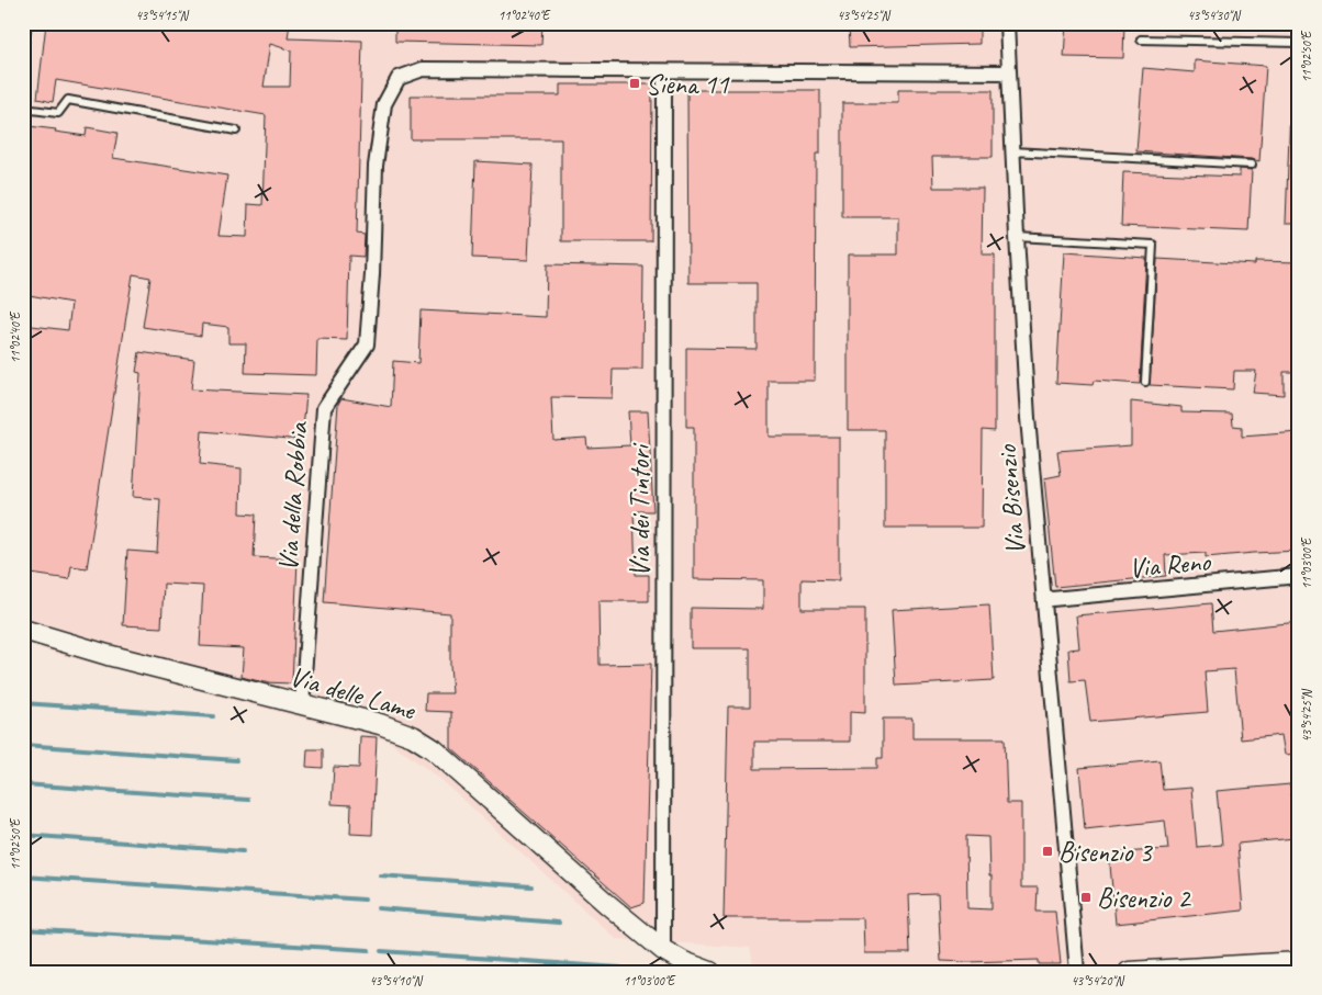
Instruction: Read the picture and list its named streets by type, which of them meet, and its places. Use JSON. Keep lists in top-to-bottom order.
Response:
{
  "streets": {
    "street": [
      "Via della Robbia",
      "Via Bisenzio",
      "Via dei Tintori",
      "Via Reno",
      "Via delle Lame"
    ]
  },
  "crossings": [
    ["Via della Robbia", "Via dei Tintori"],
    ["Via della Robbia", "Via delle Lame"],
    ["Via Bisenzio", "Via Reno"],
    ["Via dei Tintori", "Via delle Lame"]
  ],
  "places": {
    "transit": ["Siena 11", "Bisenzio 3", "Bisenzio 2"]
  },
  "coordinates": [
    "43°54'15\"N",
    "11°02'40\"E",
    "43°54'25\"N",
    "43°54'30\"N",
    "11°02'50\"E",
    "11°03'00\"E",
    "43°54'10\"N",
    "43°54'20\"N"
  ]
}
